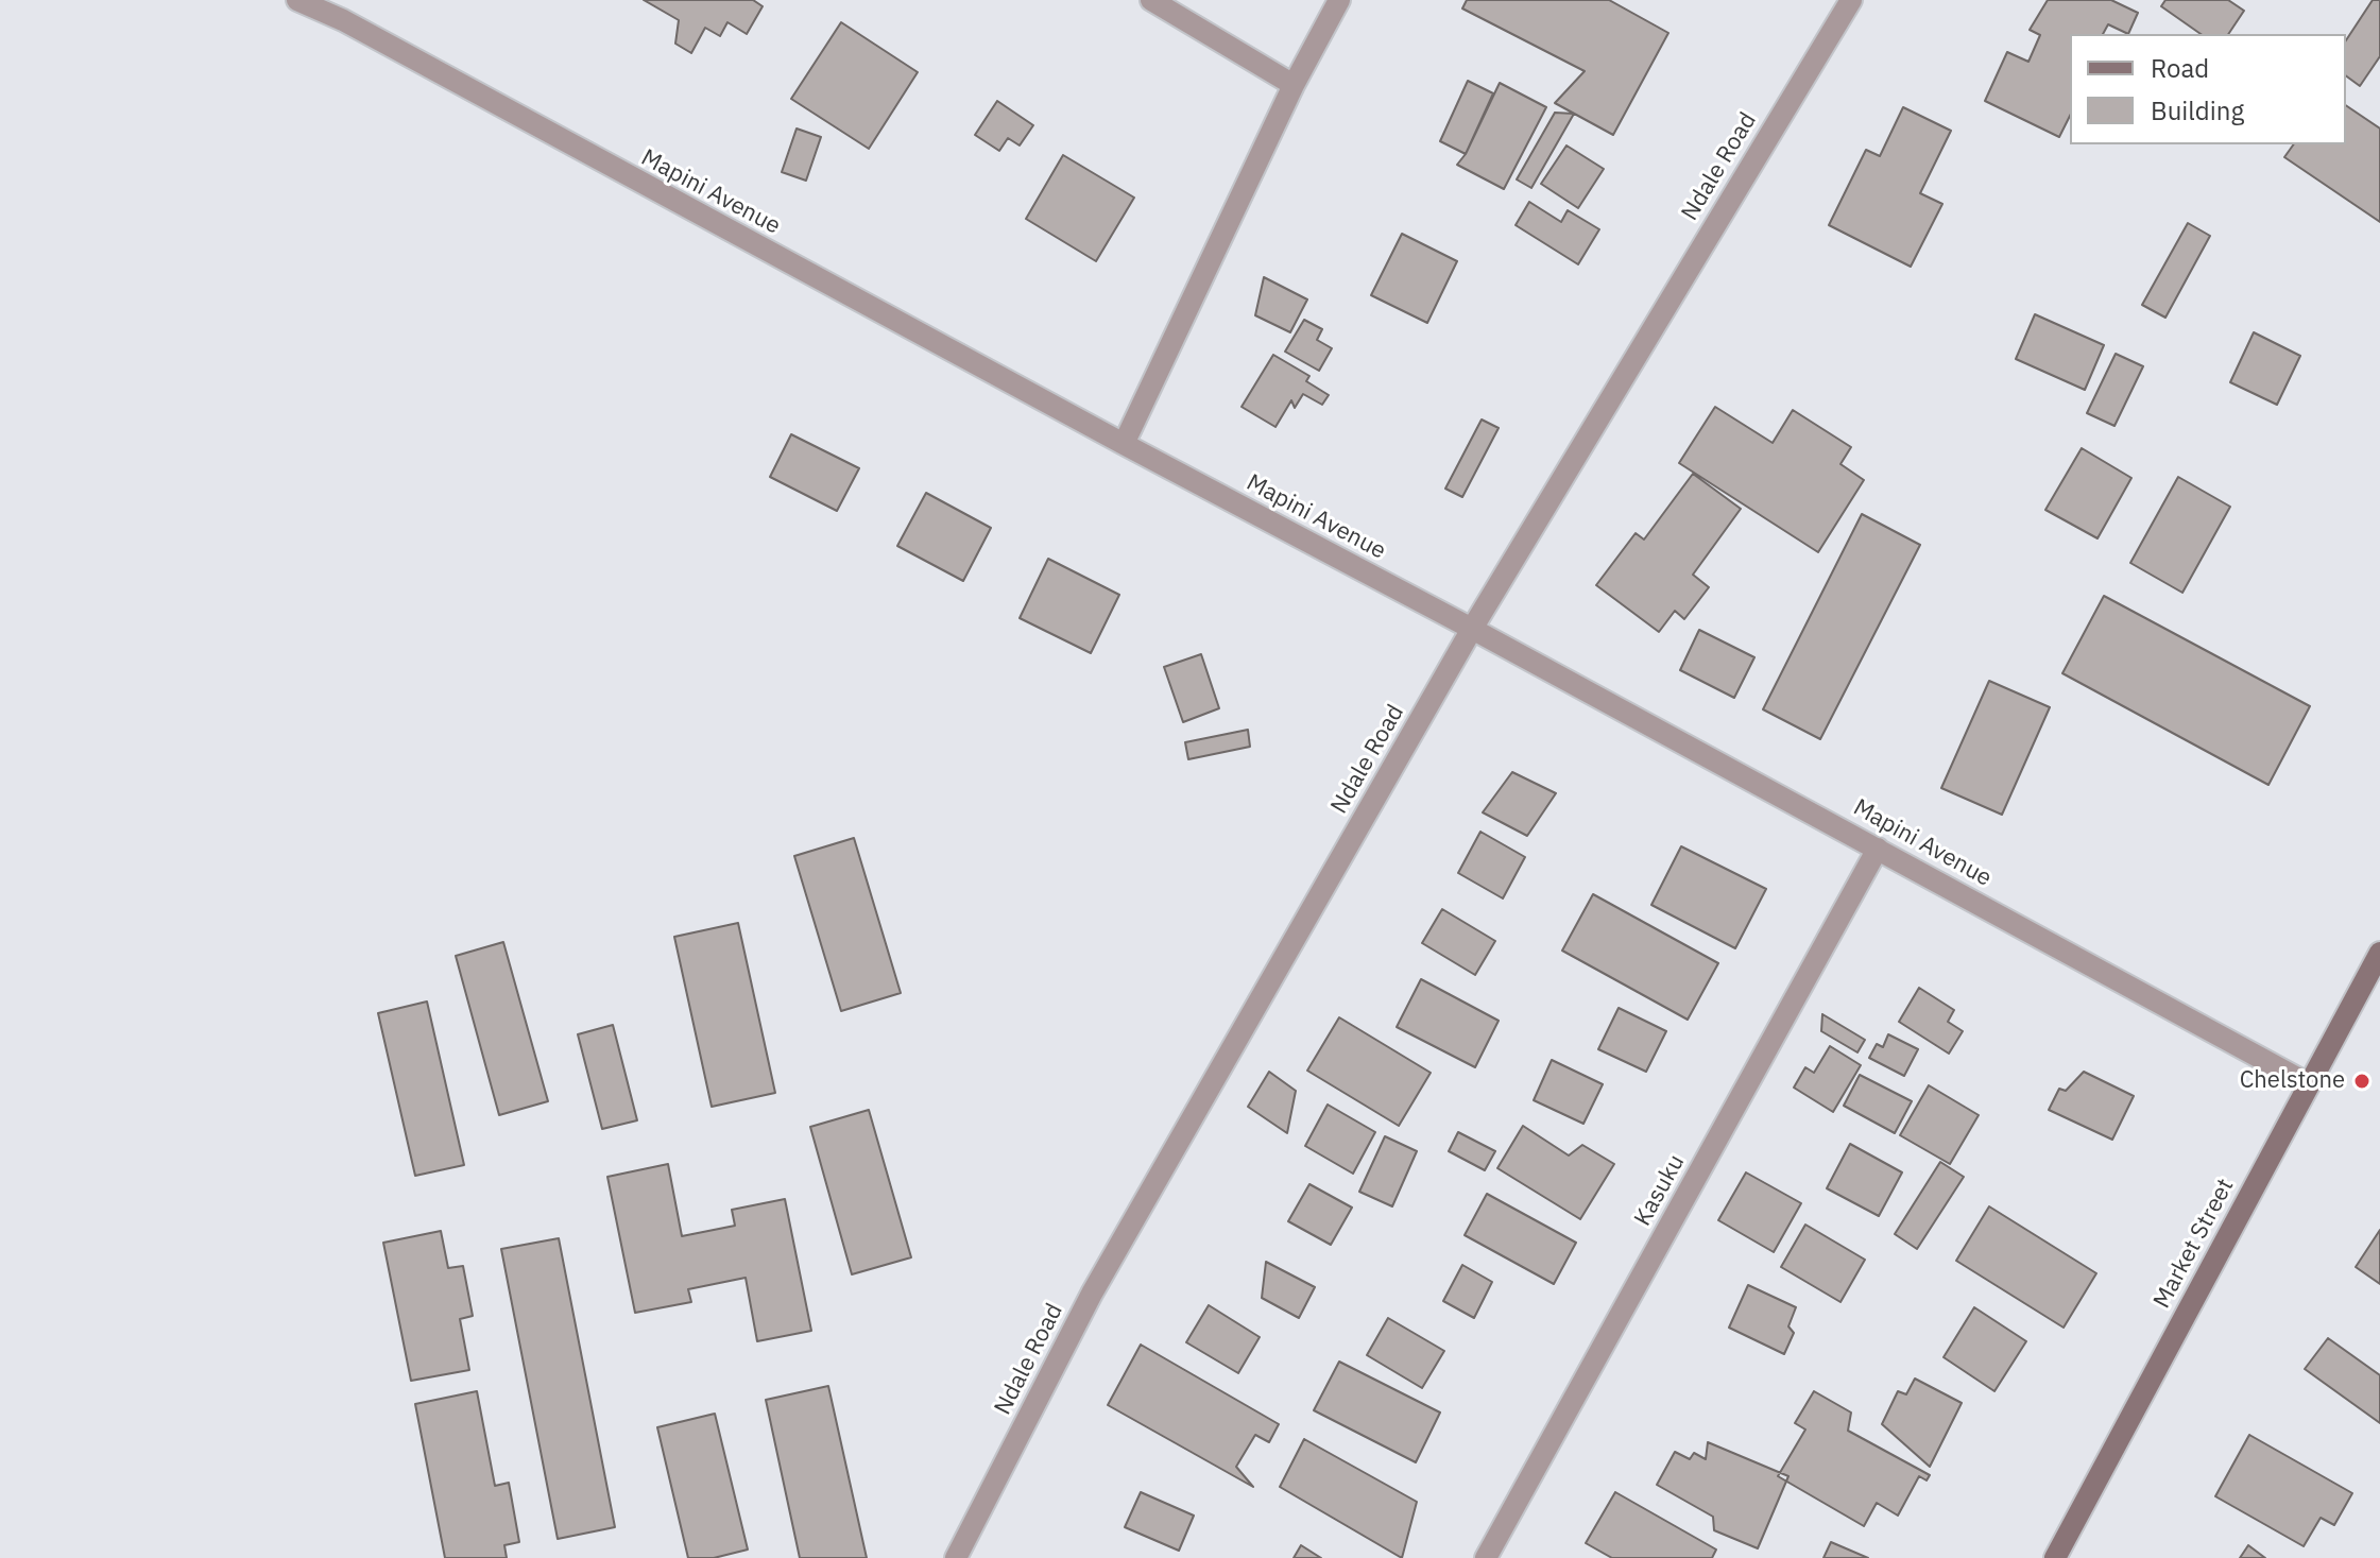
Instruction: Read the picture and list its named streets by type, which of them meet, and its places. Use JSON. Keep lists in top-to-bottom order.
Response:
{
  "streets": {
    "street": [
      "Ndale Road",
      "Mapini Avenue",
      "Kasuku",
      "Market Street"
    ]
  },
  "crossings": [
    ["Ndale Road", "Mapini Avenue"],
    ["Mapini Avenue", "Kasuku"],
    ["Mapini Avenue", "Market Street"]
  ],
  "places": ["Chelstone"],
  "legend": ["Road", "Building"]
}
